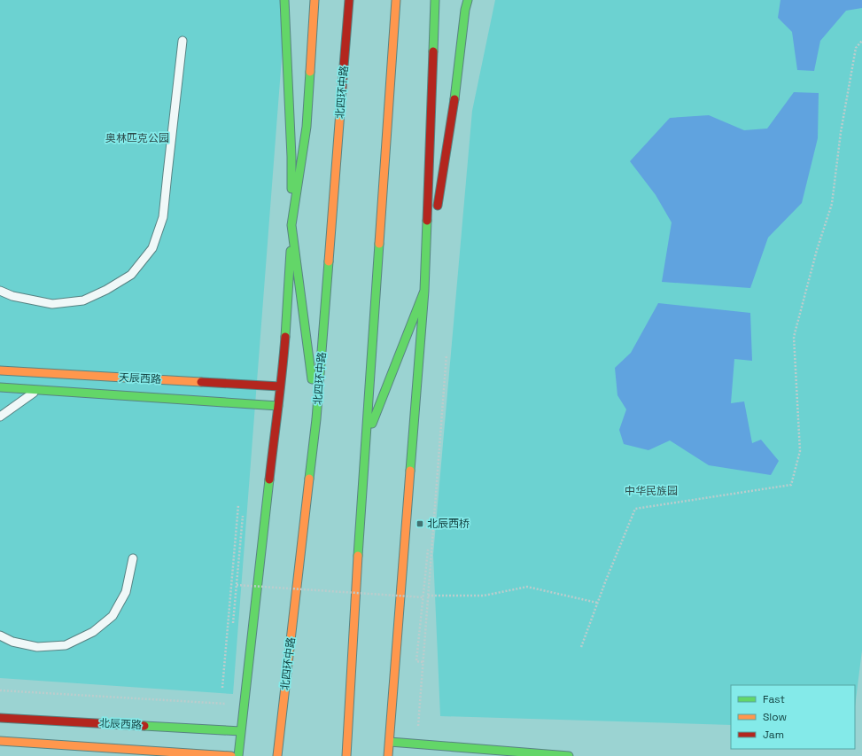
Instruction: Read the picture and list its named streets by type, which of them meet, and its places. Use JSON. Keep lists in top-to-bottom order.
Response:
{
  "streets": {
    "main road": ["北四环中路", "天辰西路", "北辰西路"]
  },
  "parks": ["奥林匹克公园", "中华民族园"],
  "places": {
    "transit": ["北辰西桥"]
  },
  "legend": ["Fast", "Slow", "Jam"]
}
